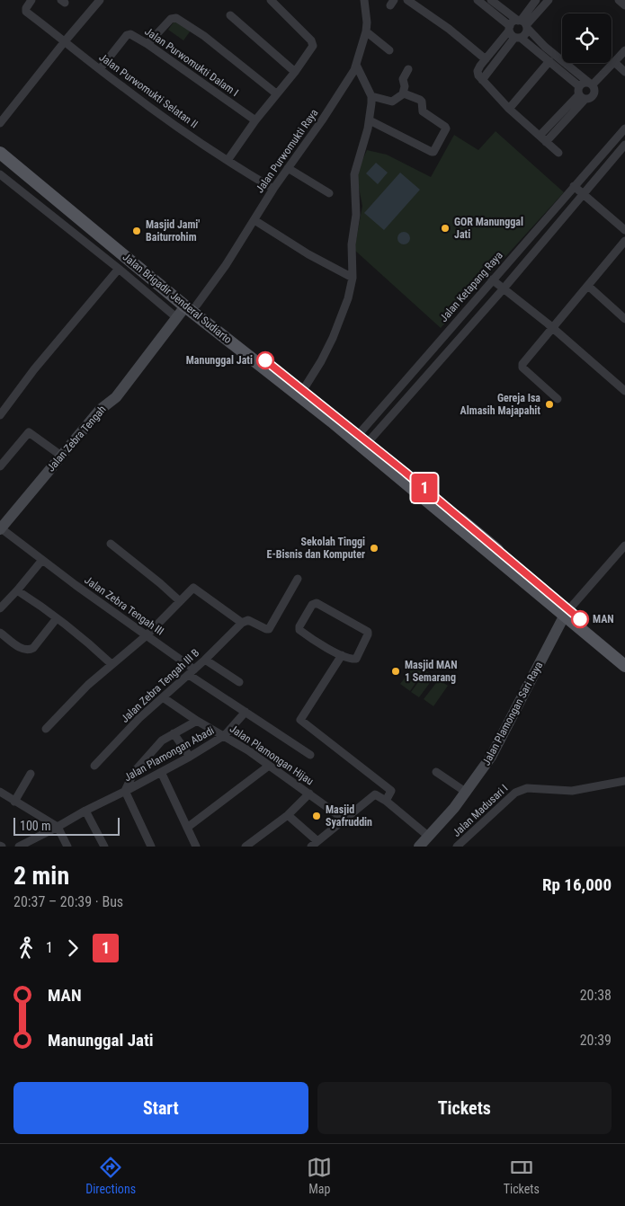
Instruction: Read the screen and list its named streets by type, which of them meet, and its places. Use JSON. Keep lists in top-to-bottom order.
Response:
{
  "streets": {
    "main road": ["Jalan Brigadir Jenderal Sudiarto"],
    "street": [
      "Jalan Purwomukti Dalam I",
      "Jalan Purwomukti Selatan II",
      "Jalan Purwomukti Raya",
      "Jalan Ketapang Raya",
      "Jalan Zebra Tengah",
      "Jalan Zebra Tengah III",
      "Jalan Zebra Tengah III B",
      "Jalan Plamongan Sari Raya",
      "Jalan Plamongan Abadi",
      "Jalan Plamongan Hijau",
      "Jalan Madusari I"
    ]
  },
  "crossings": [
    ["Jalan Purwomukti Dalam I", "Jalan Purwomukti Selatan II"],
    ["Jalan Purwomukti Selatan II", "Jalan Purwomukti Raya"],
    ["Jalan Purwomukti Raya", "Jalan Brigadir Jenderal Sudiarto"],
    ["Jalan Purwomukti Raya", "Jalan Zebra Tengah"],
    ["Jalan Ketapang Raya", "Jalan Brigadir Jenderal Sudiarto"],
    ["Jalan Brigadir Jenderal Sudiarto", "Jalan Zebra Tengah"],
    ["Jalan Brigadir Jenderal Sudiarto", "Jalan Plamongan Sari Raya"],
    ["Jalan Zebra Tengah", "Jalan Zebra Tengah III"],
    ["Jalan Zebra Tengah III", "Jalan Zebra Tengah III B"],
    ["Jalan Zebra Tengah III", "Jalan Plamongan Hijau"],
    ["Jalan Zebra Tengah III B", "Jalan Plamongan Hijau"],
    ["Jalan Plamongan Abadi", "Jalan Plamongan Hijau"]
  ],
  "places": [
    "GOR Manunggal Jati",
    "Masjid Jami' Baiturrohim",
    "Manunggal Jati",
    "Gereja Isa Almasih Majapahit",
    "Sekolah Tinggi E-Bisnis dan Komputer",
    "MAN",
    "Masjid MAN 1 Semarang",
    "Masjid Syafruddin"
  ],
  "lines": ["bus line 1"],
  "scale_bar": "100 m",
  "page": {
    "on_map": "1",
    "scale": "100 m",
    "heading": ["2 min", "20:37 – 20:39 · Bus", "Rp 16,000"],
    "legs": ["1", "1"],
    "list": [
      {
        "name": "MAN",
        "value": "20:38"
      },
      {
        "name": "Manunggal Jati",
        "value": "20:39"
      }
    ],
    "buttons": ["Start", "Tickets"],
    "tabs": ["Directions", "Map", "Tickets"]
  }
}
